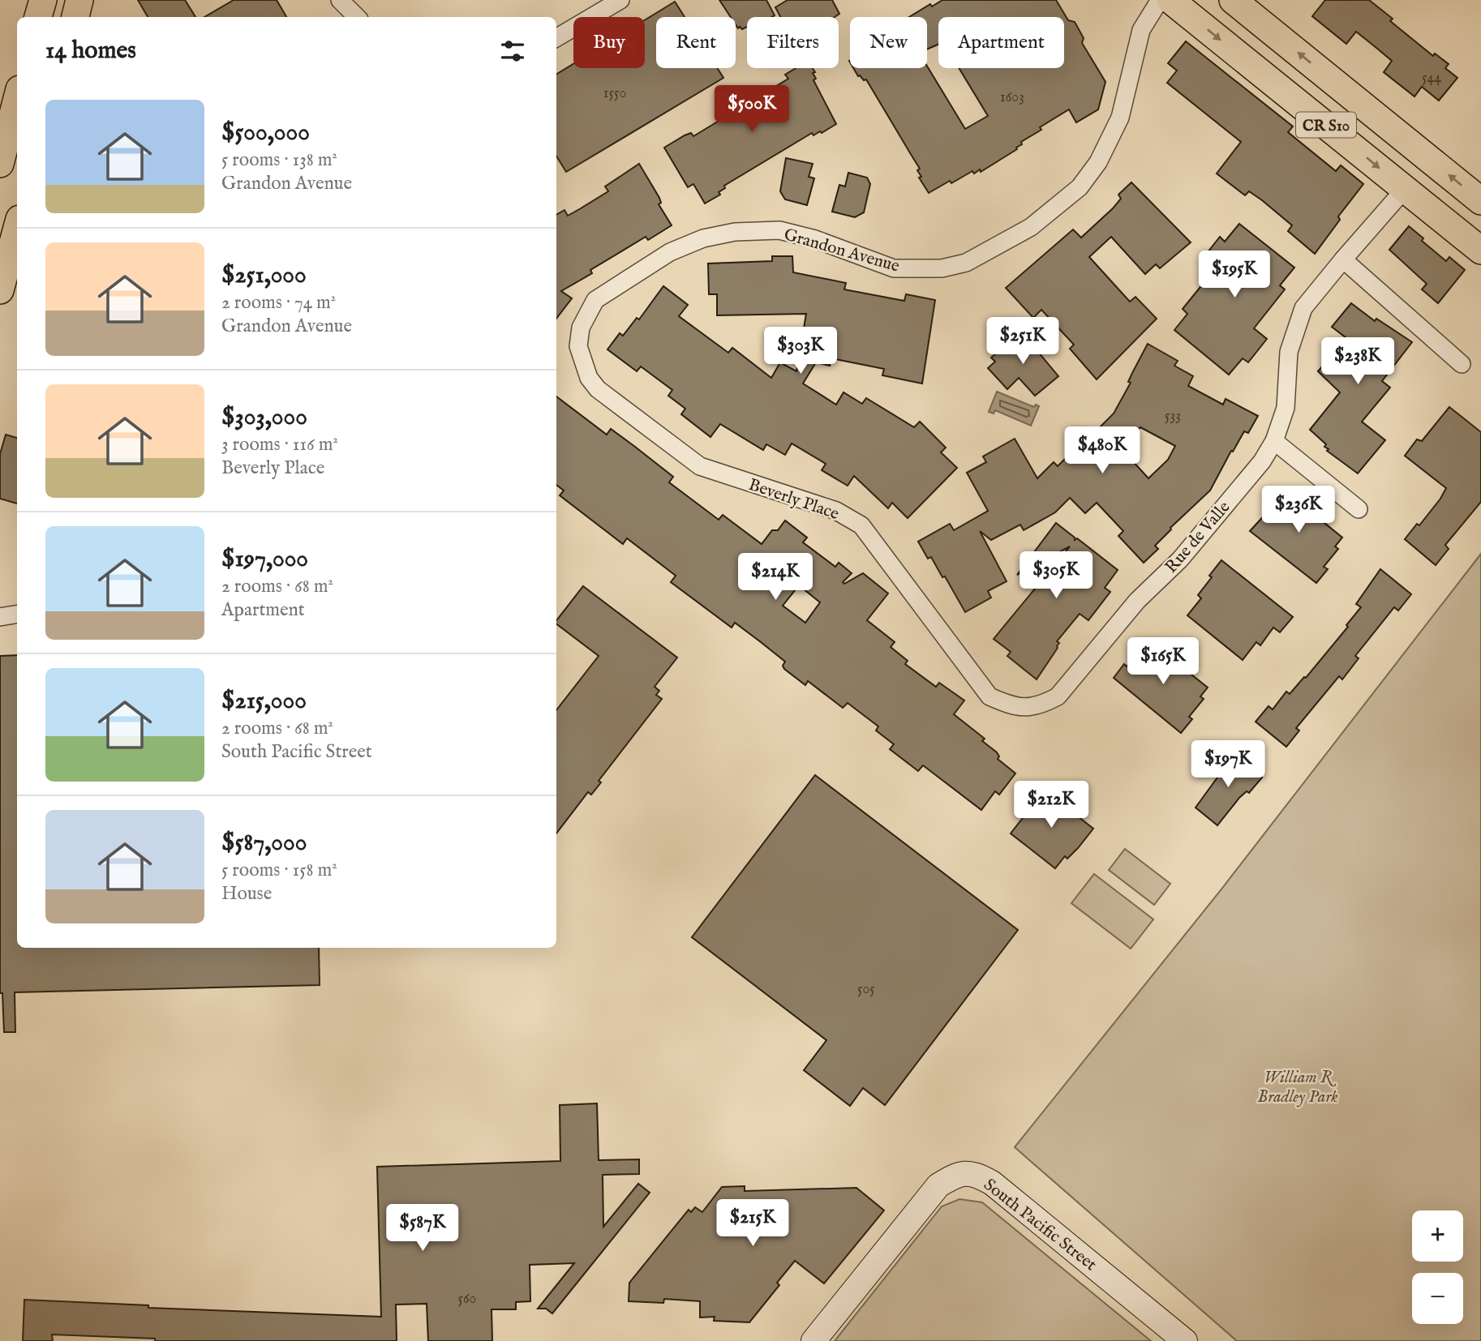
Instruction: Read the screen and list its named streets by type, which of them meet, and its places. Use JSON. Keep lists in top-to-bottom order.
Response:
{
  "streets": {
    "main road": ["CR S10"],
    "street": [
      "Grandon Avenue",
      "Beverly Place",
      "Rue de Valle",
      "South Pacific Street"
    ]
  },
  "crossings": [
    ["CR S10", "Rue de Valle"],
    ["Grandon Avenue", "Beverly Place"],
    ["Beverly Place", "Rue de Valle"]
  ],
  "parks": ["William R Bradley Park"],
  "house_numbers": [
    "544",
    "1550",
    "1603",
    "533",
    "505",
    "560"
  ],
  "page": {
    "chip": [
      "Buy",
      "Rent",
      "Filters",
      "New",
      "Apartment"
    ],
    "heading": "14 homes",
    "price": [
      "$500K",
      "$195K",
      "$251K",
      "$303K",
      "$238K",
      "$480K",
      "$236K",
      "$305K",
      "$214K",
      "$165K",
      "$197K",
      "$212K",
      "$215K",
      "$587K"
    ],
    "list": [
      {
        "name": "$500,000",
        "note": "5 rooms · 138 m² · Grandon Avenue"
      },
      {
        "name": "$251,000",
        "note": "2 rooms · 74 m² · Grandon Avenue"
      },
      {
        "name": "$303,000",
        "note": "3 rooms · 116 m² · Beverly Place"
      },
      {
        "name": "$197,000",
        "note": "2 rooms · 68 m² · Apartment"
      },
      {
        "name": "$215,000",
        "note": "2 rooms · 68 m² · South Pacific Street"
      },
      {
        "name": "$587,000",
        "note": "5 rooms · 158 m² · House"
      }
    ],
    "map_buttons": ["+", "−"]
  }
}
